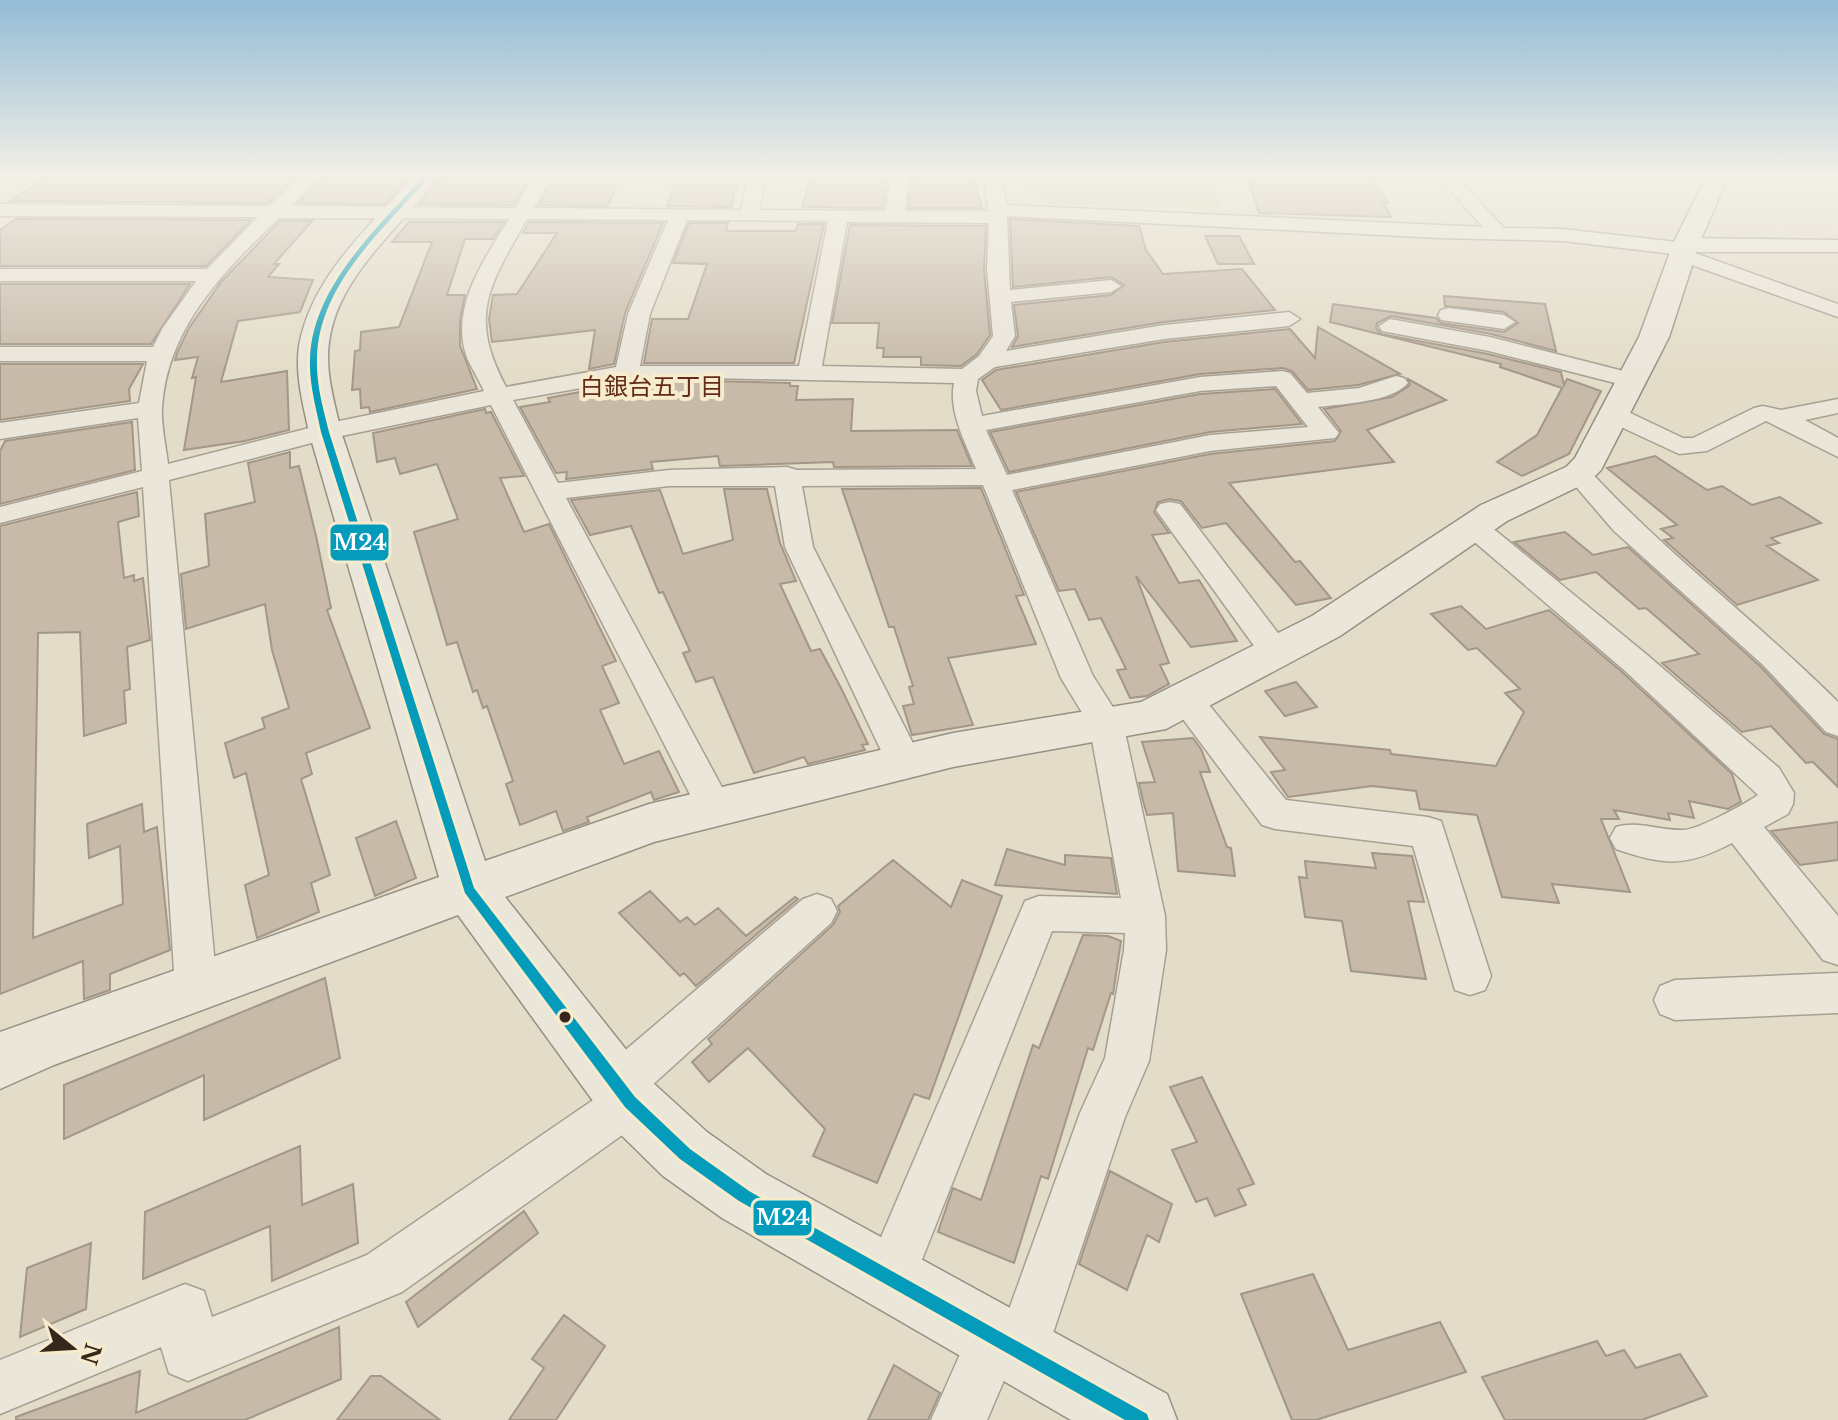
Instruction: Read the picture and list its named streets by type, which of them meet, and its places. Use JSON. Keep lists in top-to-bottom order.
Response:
{
  "districts": ["白銀台五丁目"],
  "lines": ["transit line M24"],
  "north": "right"
}
